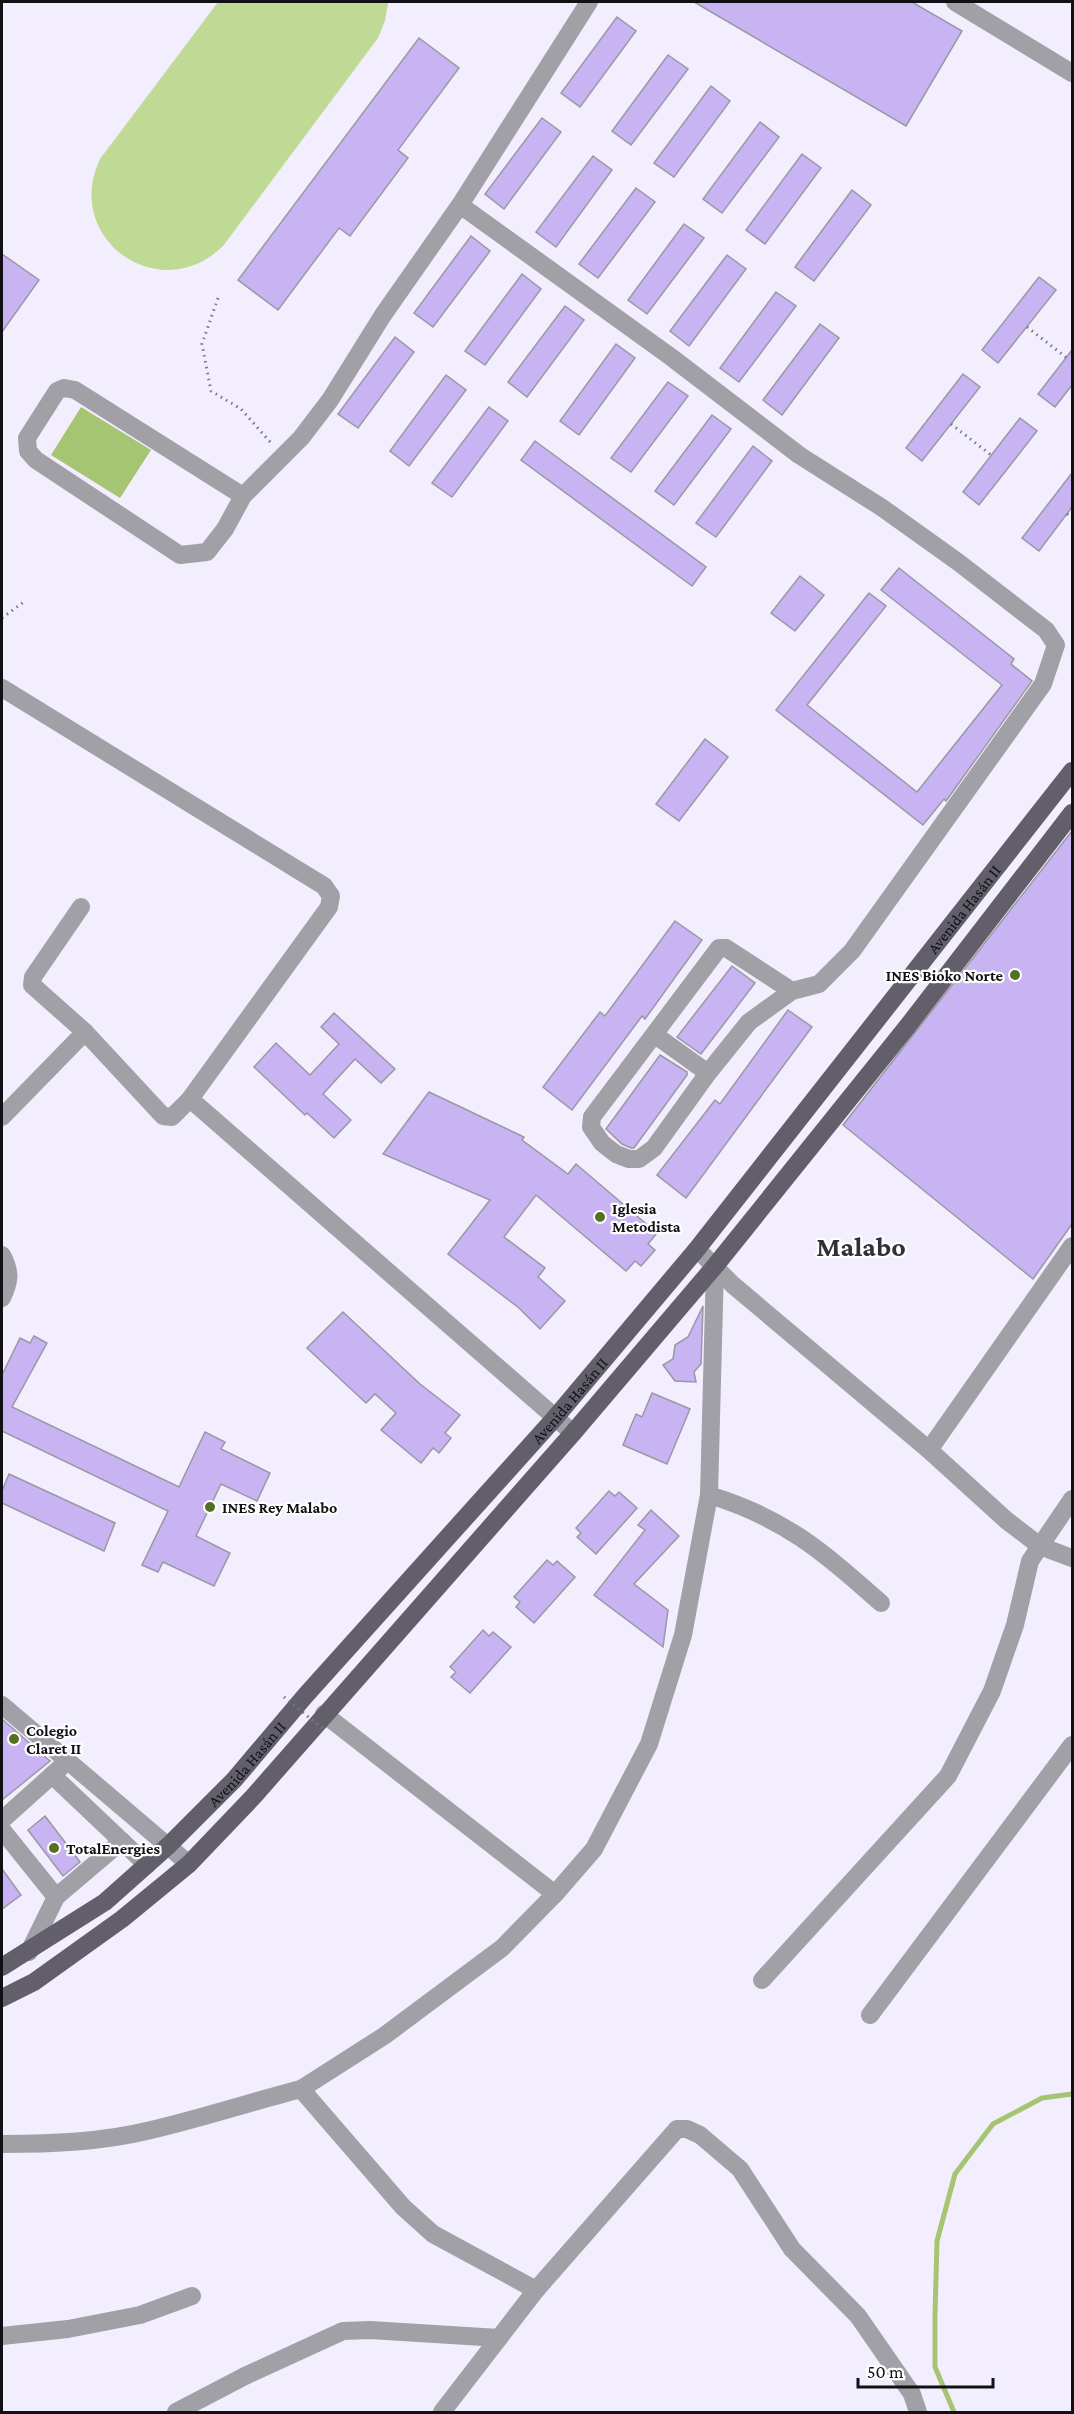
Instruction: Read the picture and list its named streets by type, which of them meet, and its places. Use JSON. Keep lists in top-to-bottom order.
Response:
{
  "streets": {
    "main road": ["Avenida Hasán II"]
  },
  "districts": ["Malabo"],
  "places": [
    "INES Bioko Norte",
    "Iglesia Metodista",
    "INES Rey Malabo",
    "Colegio Claret II",
    "TotalEnergies"
  ],
  "scale_bar": "50 m"
}
